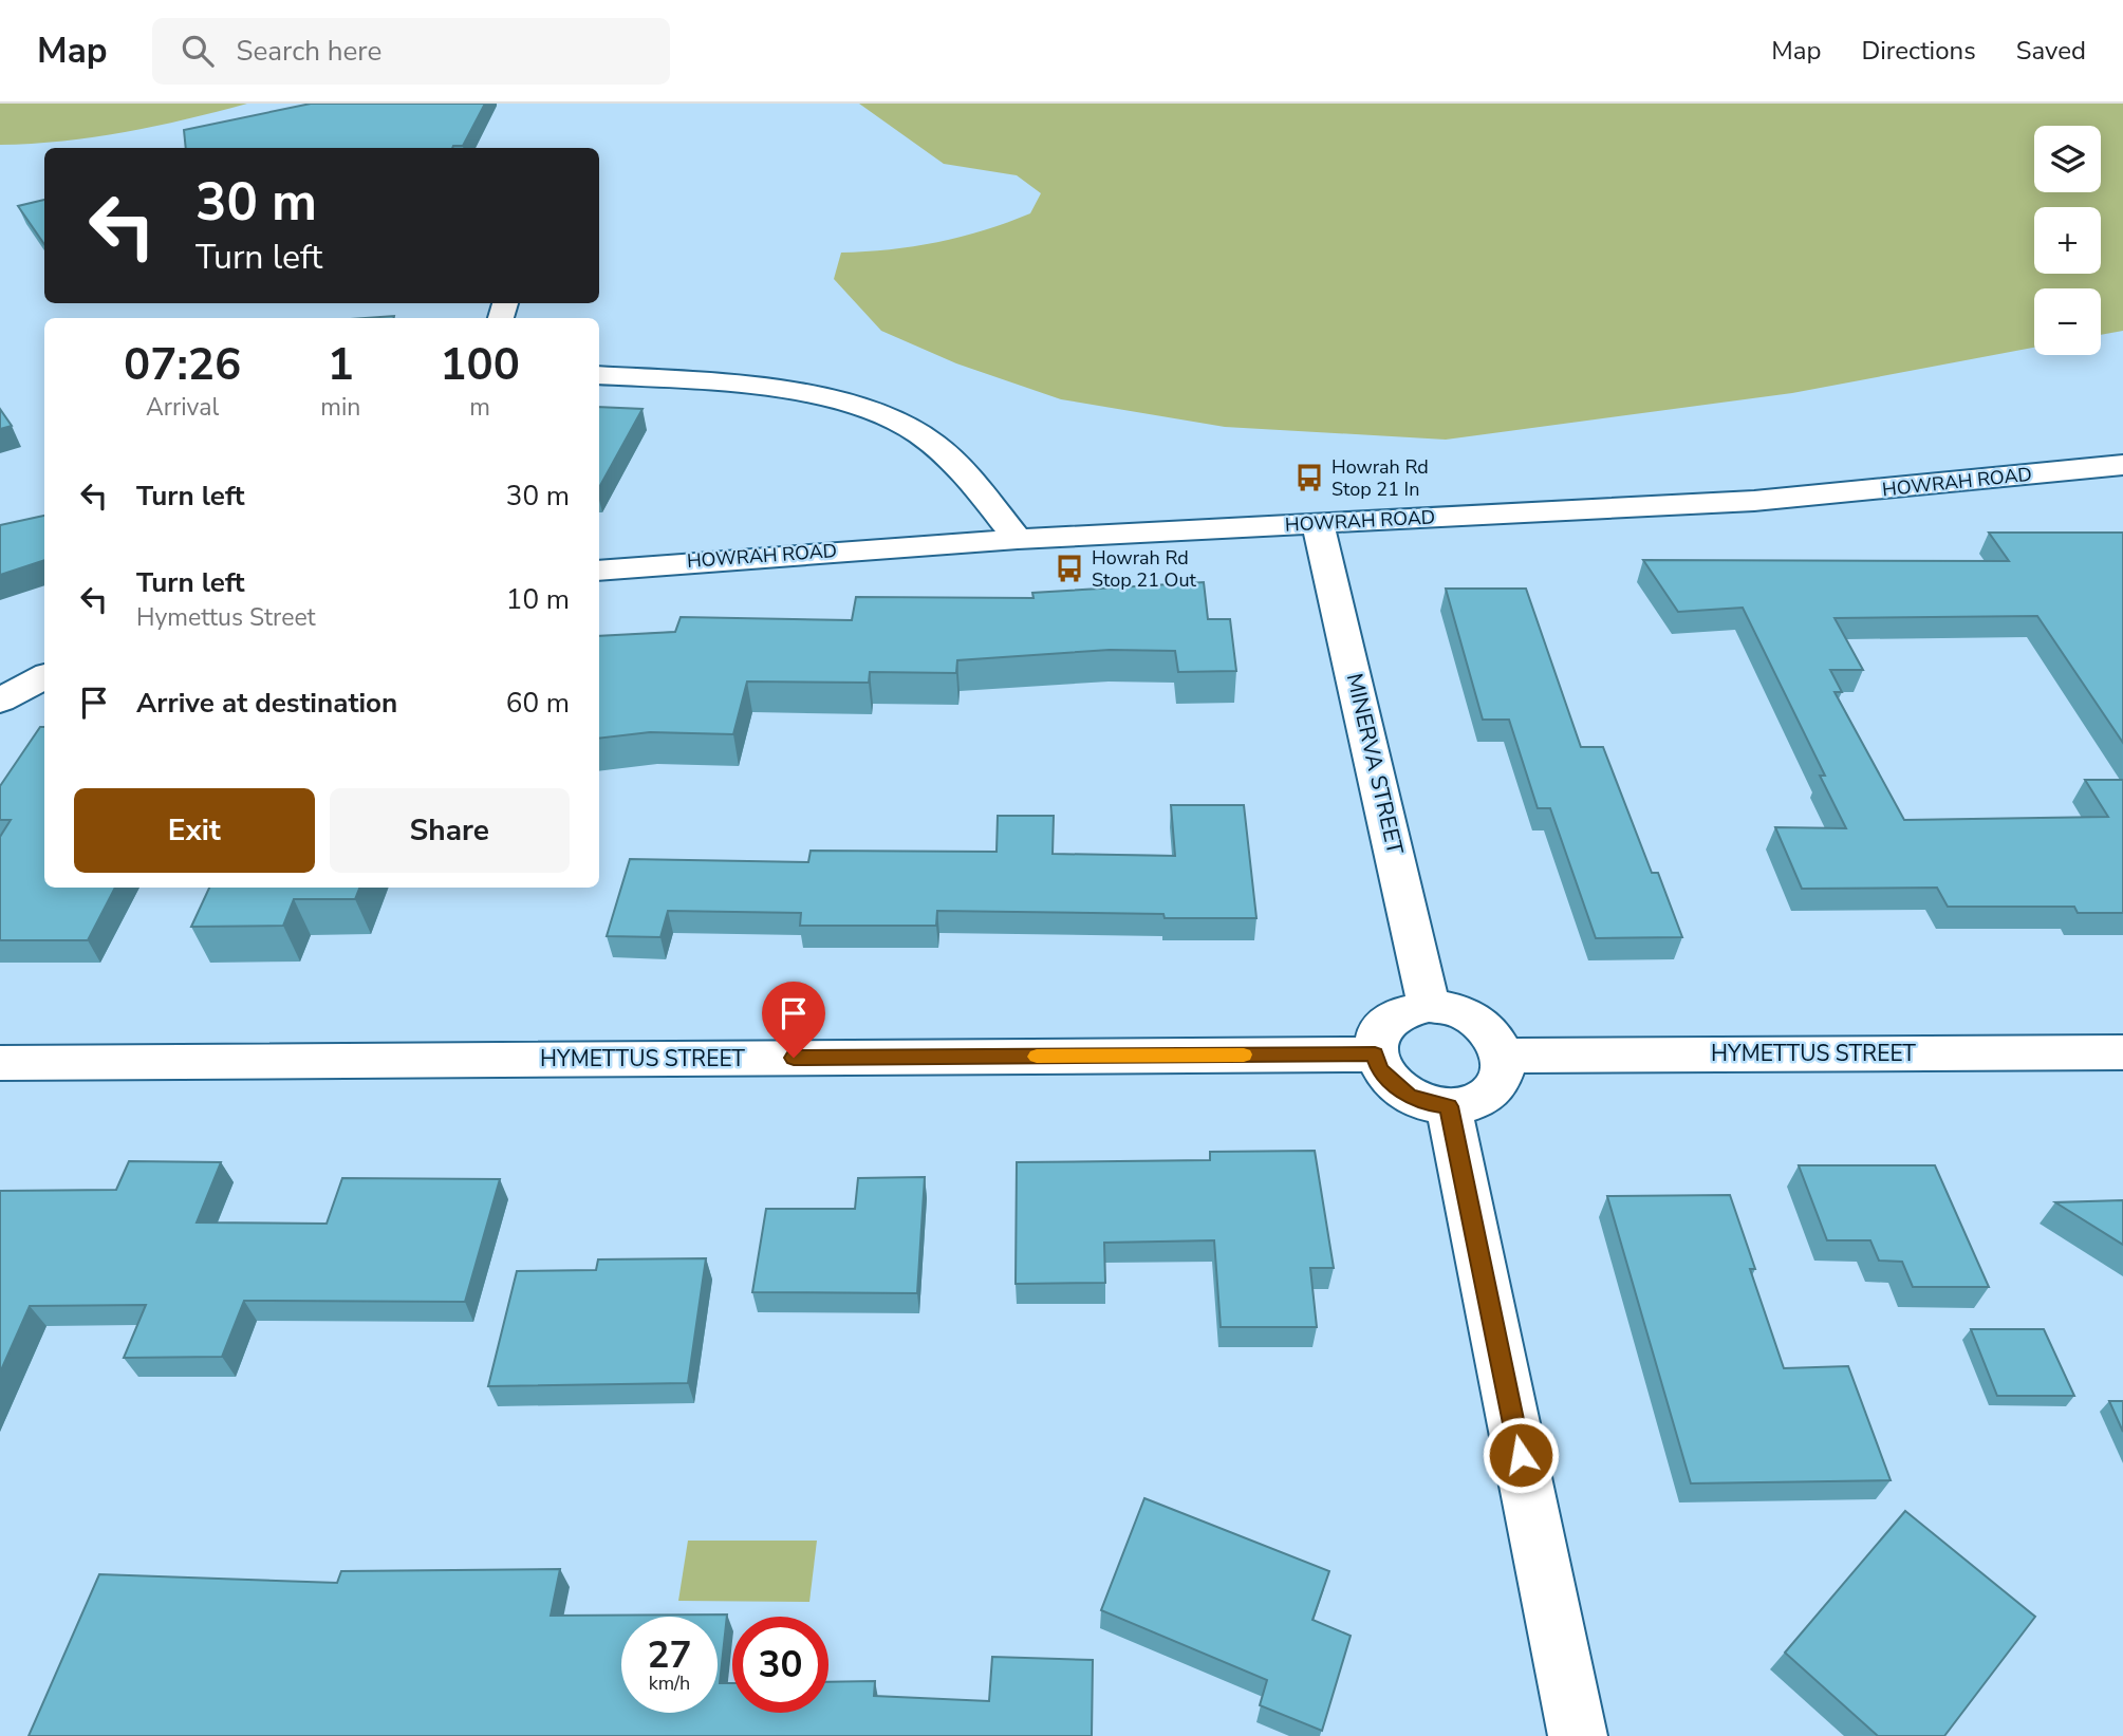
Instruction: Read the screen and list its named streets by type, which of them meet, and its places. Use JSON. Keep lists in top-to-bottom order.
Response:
{
  "streets": {
    "street": ["HOWRAH ROAD", "MINERVA STREET", "HYMETTUS STREET"]
  },
  "crossings": [
    ["HOWRAH ROAD", "MINERVA STREET"],
    ["MINERVA STREET", "HYMETTUS STREET"]
  ],
  "places": {
    "bus stop": ["Howrah Rd Stop 21 In", "Howrah Rd Stop 21 Out"]
  },
  "page": {
    "header": "Map",
    "search": "Search here",
    "nav": ["Map", "Directions", "Saved"],
    "map_buttons": ["+", "−"],
    "turn": ["30 m", "Turn left"],
    "eta": [
      "07:26",
      "Arrival",
      "1",
      "min",
      "100",
      "m"
    ],
    "list": [
      {
        "name": "Turn left",
        "value": "30 m"
      },
      {
        "name": "Turn left",
        "note": "Hymettus Street",
        "value": "10 m"
      },
      {
        "name": "Arrive at destination",
        "value": "60 m"
      }
    ],
    "buttons": ["Exit", "Share"],
    "speed": "27 km/h",
    "limit": "30"
  }
}
